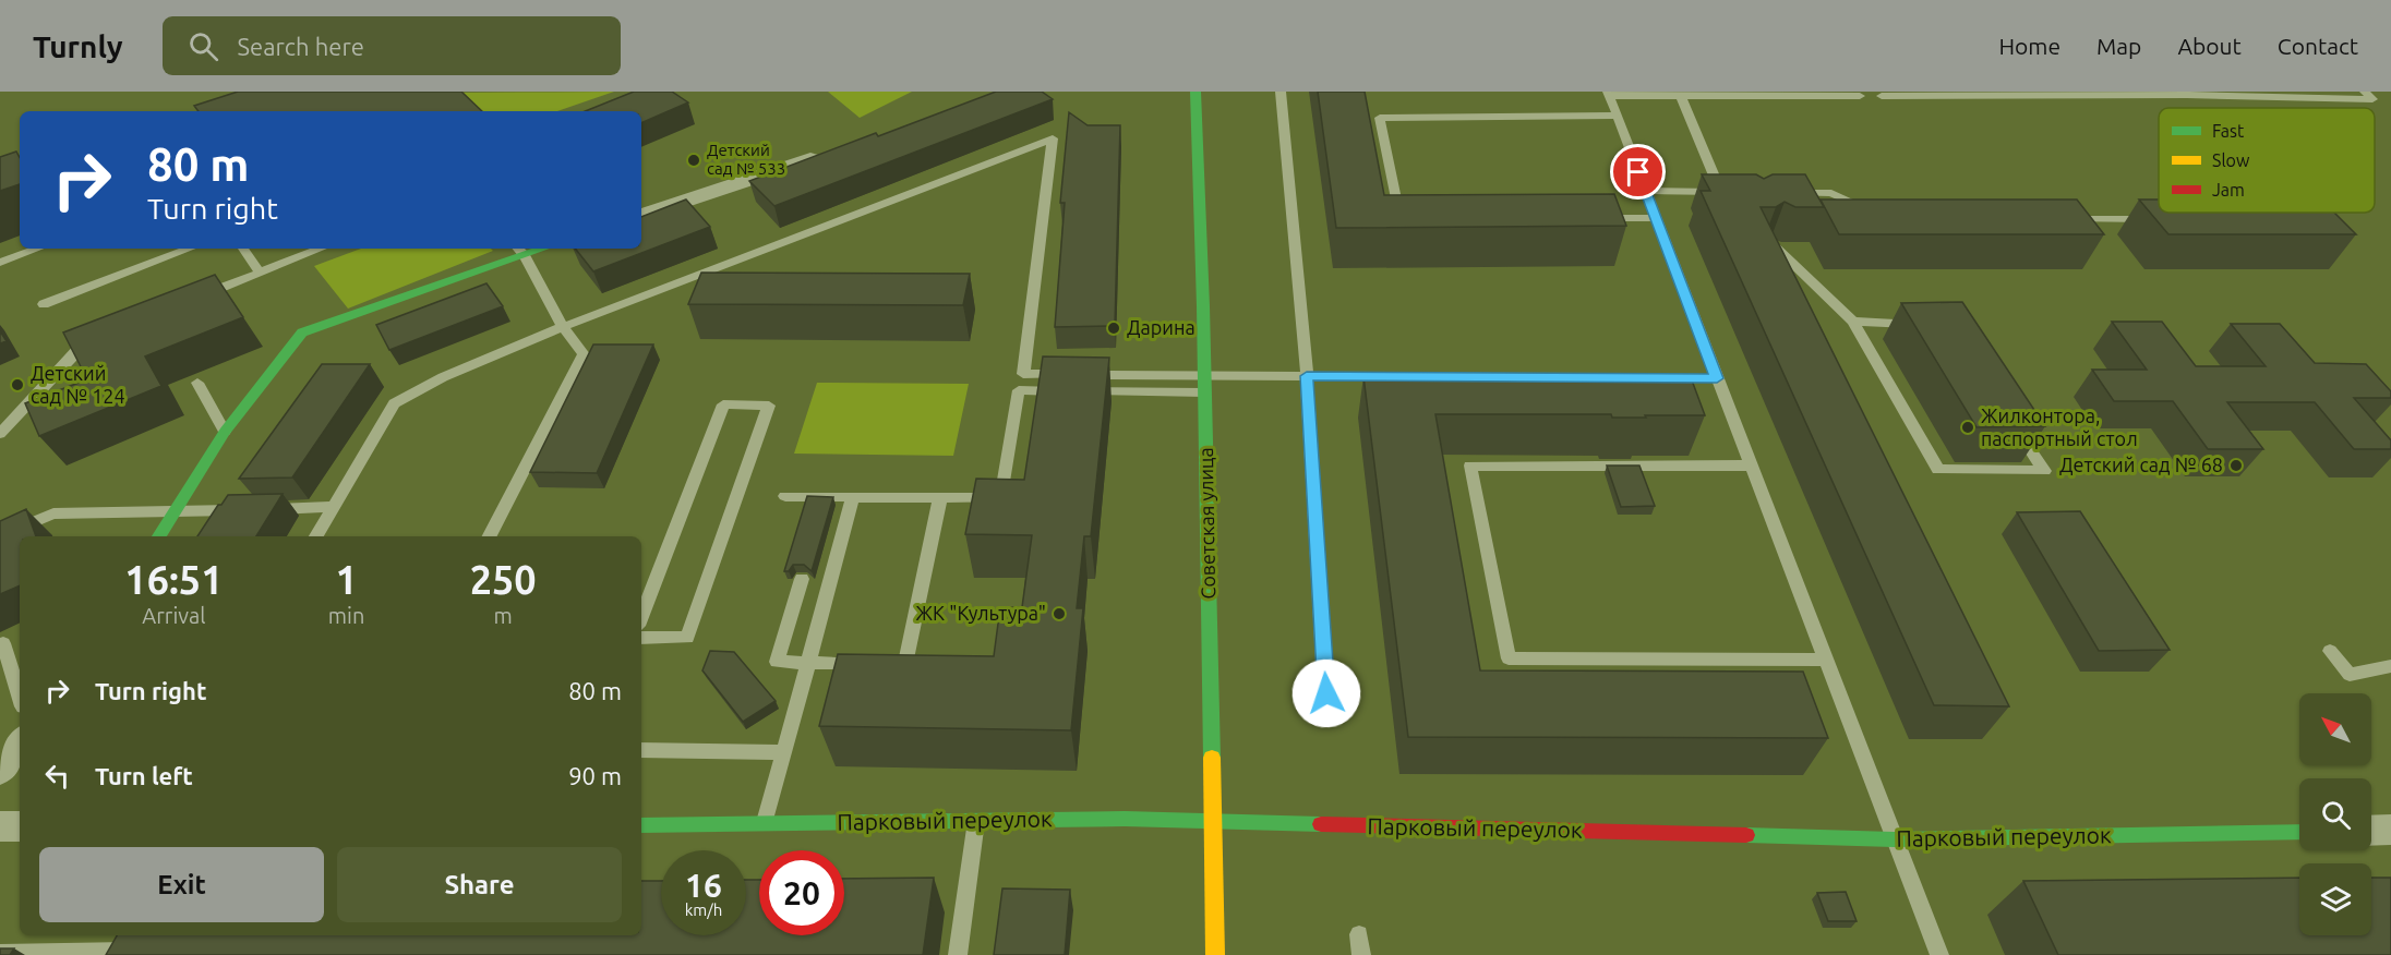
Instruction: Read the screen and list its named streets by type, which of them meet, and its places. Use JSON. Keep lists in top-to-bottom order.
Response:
{
  "streets": {
    "street": ["Советская улица", "Парковый переулок"]
  },
  "crossings": [
    ["Советская улица", "Парковый переулок"]
  ],
  "places": [
    "Детский сад № 533",
    "Дарина",
    "Детский сад № 124",
    "Жилконтора, паспортный стол",
    "Детский сад № 68",
    "ЖК \"Культура\""
  ],
  "legend": ["Fast", "Slow", "Jam"],
  "north": "top left",
  "page": {
    "header": "Turnly",
    "search": "Search here",
    "nav": [
      "Home",
      "Map",
      "About",
      "Contact"
    ],
    "turn": ["80 m", "Turn right"],
    "eta": [
      "16:51",
      "Arrival",
      "1",
      "min",
      "250",
      "m"
    ],
    "list": [
      {
        "name": "Turn right",
        "value": "80 m"
      },
      {
        "name": "Turn left",
        "value": "90 m"
      }
    ],
    "buttons": ["Exit", "Share"],
    "speed": "16 km/h",
    "limit": "20"
  }
}
